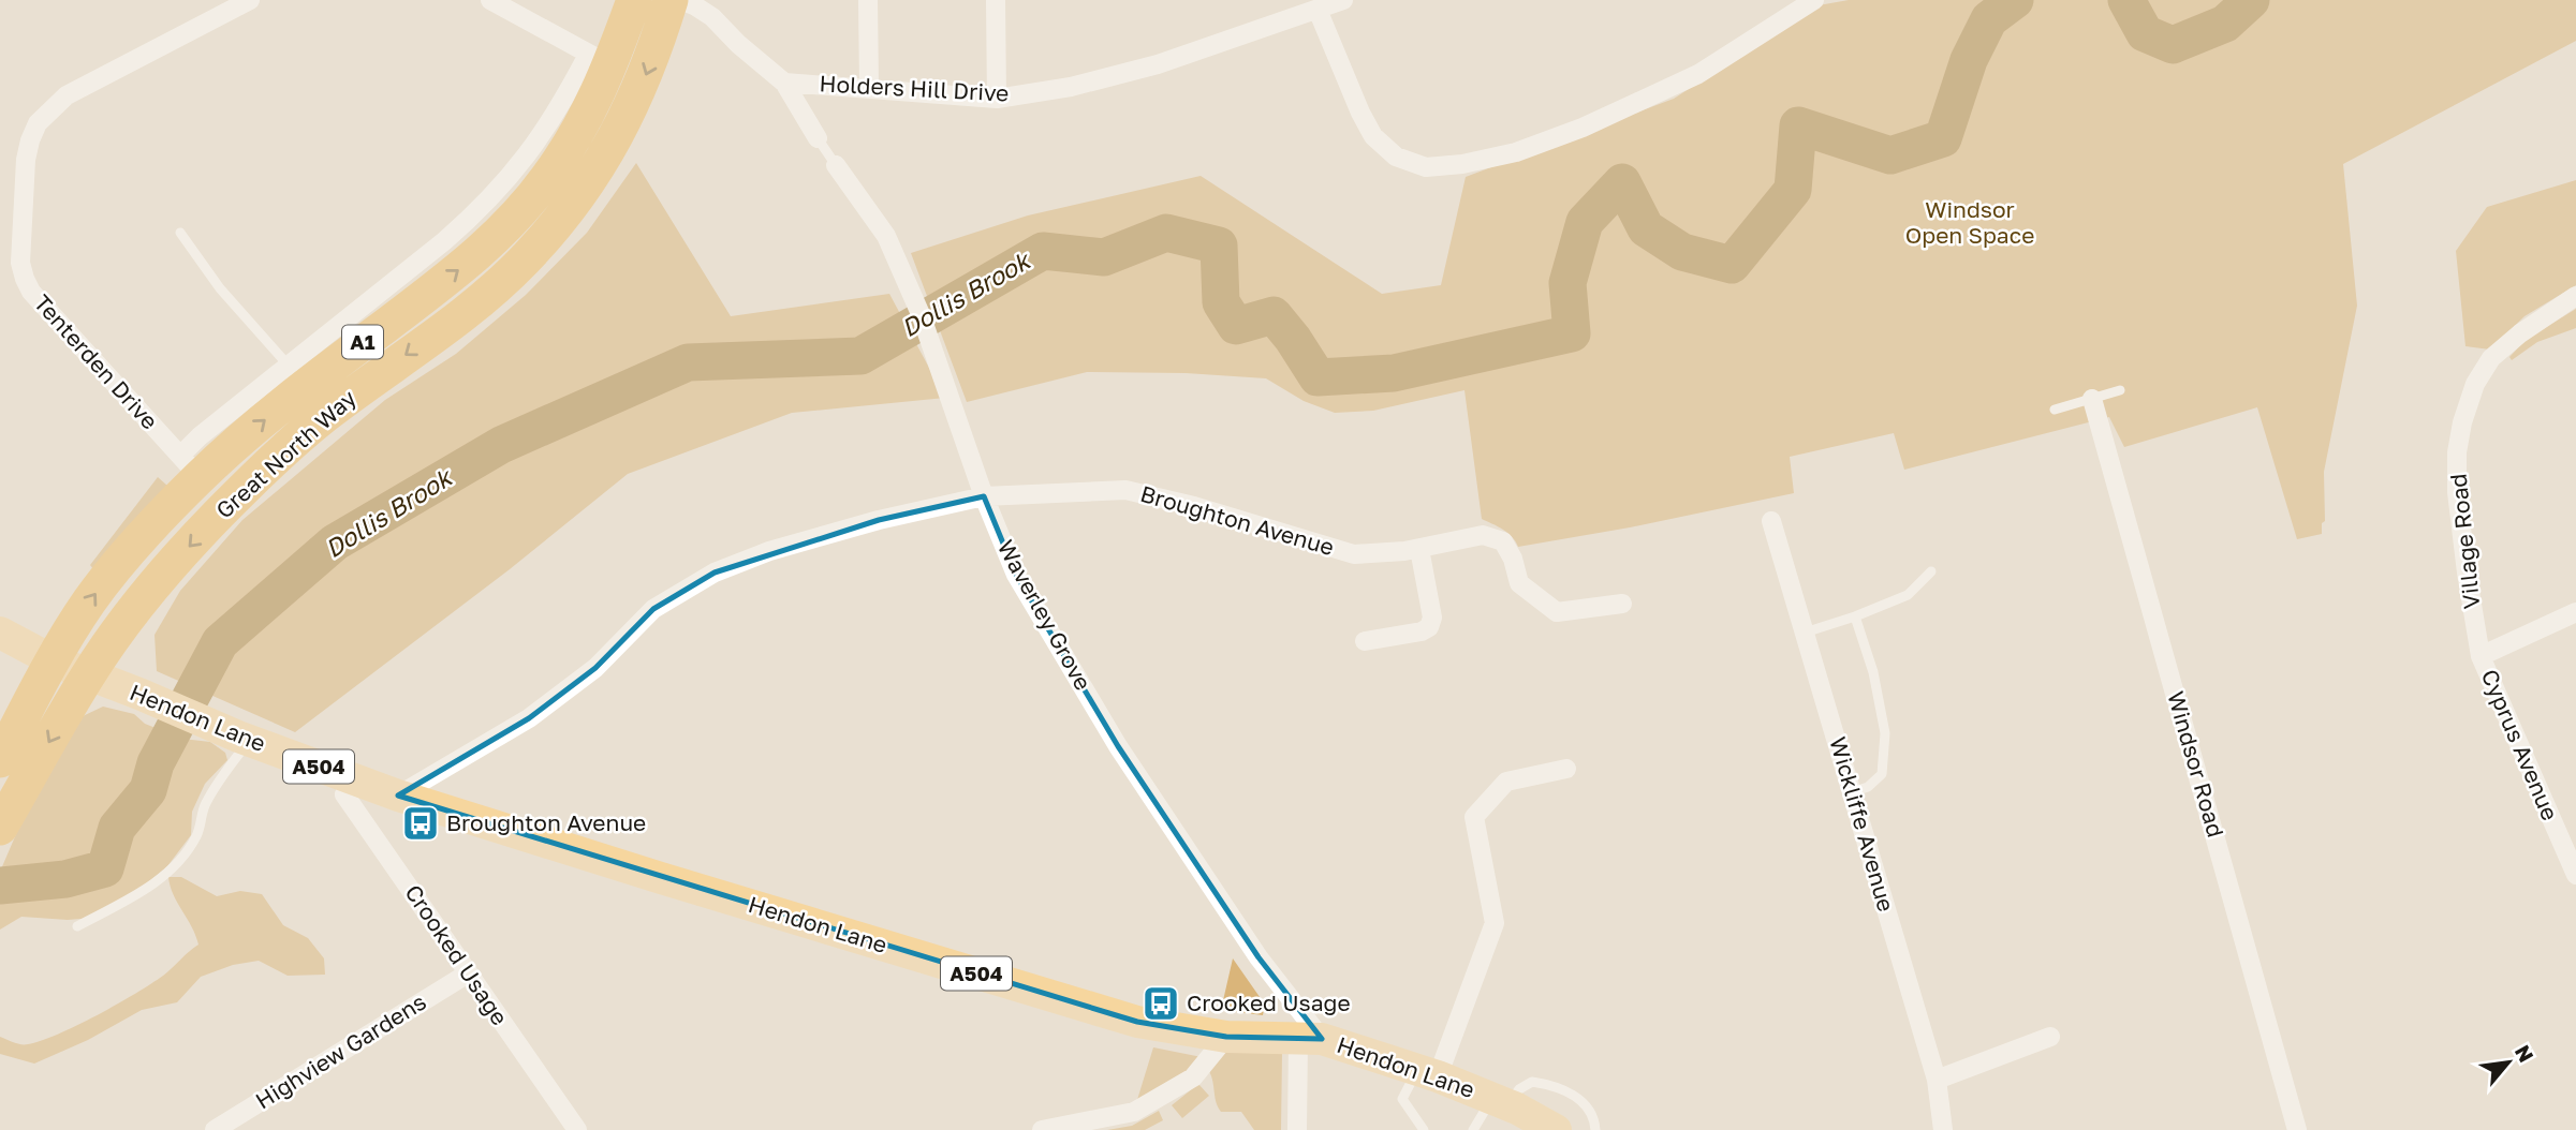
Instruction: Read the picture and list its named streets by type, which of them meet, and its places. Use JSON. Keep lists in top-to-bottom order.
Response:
{
  "streets": {
    "highway": ["A1", "Great North Way"],
    "main road": ["Hendon Lane", "A504"],
    "street": [
      "Holders Hill Drive",
      "Tenterden Drive",
      "Broughton Avenue",
      "Village Road",
      "Waverley Grove",
      "Cyprus Avenue",
      "Windsor Road",
      "Wickliffe Avenue",
      "Crooked Usage",
      "Highview Gardens"
    ]
  },
  "crossings": [
    ["Holders Hill Drive", "Waverley Grove"],
    ["Tenterden Drive", "Great North Way"],
    ["Great North Way", "Hendon Lane"],
    ["Great North Way", "A504"],
    ["Broughton Avenue", "Waverley Grove"],
    ["Broughton Avenue", "Hendon Lane"],
    ["Village Road", "Cyprus Avenue"],
    ["Waverley Grove", "Hendon Lane"],
    ["Hendon Lane", "A504"],
    ["Hendon Lane", "Crooked Usage"],
    ["Crooked Usage", "Highview Gardens"]
  ],
  "water": ["Dollis Brook"],
  "parks": ["Windsor Open Space"],
  "places": {
    "bus stop": ["Broughton Avenue", "Crooked Usage"]
  },
  "north": "top right"
}
